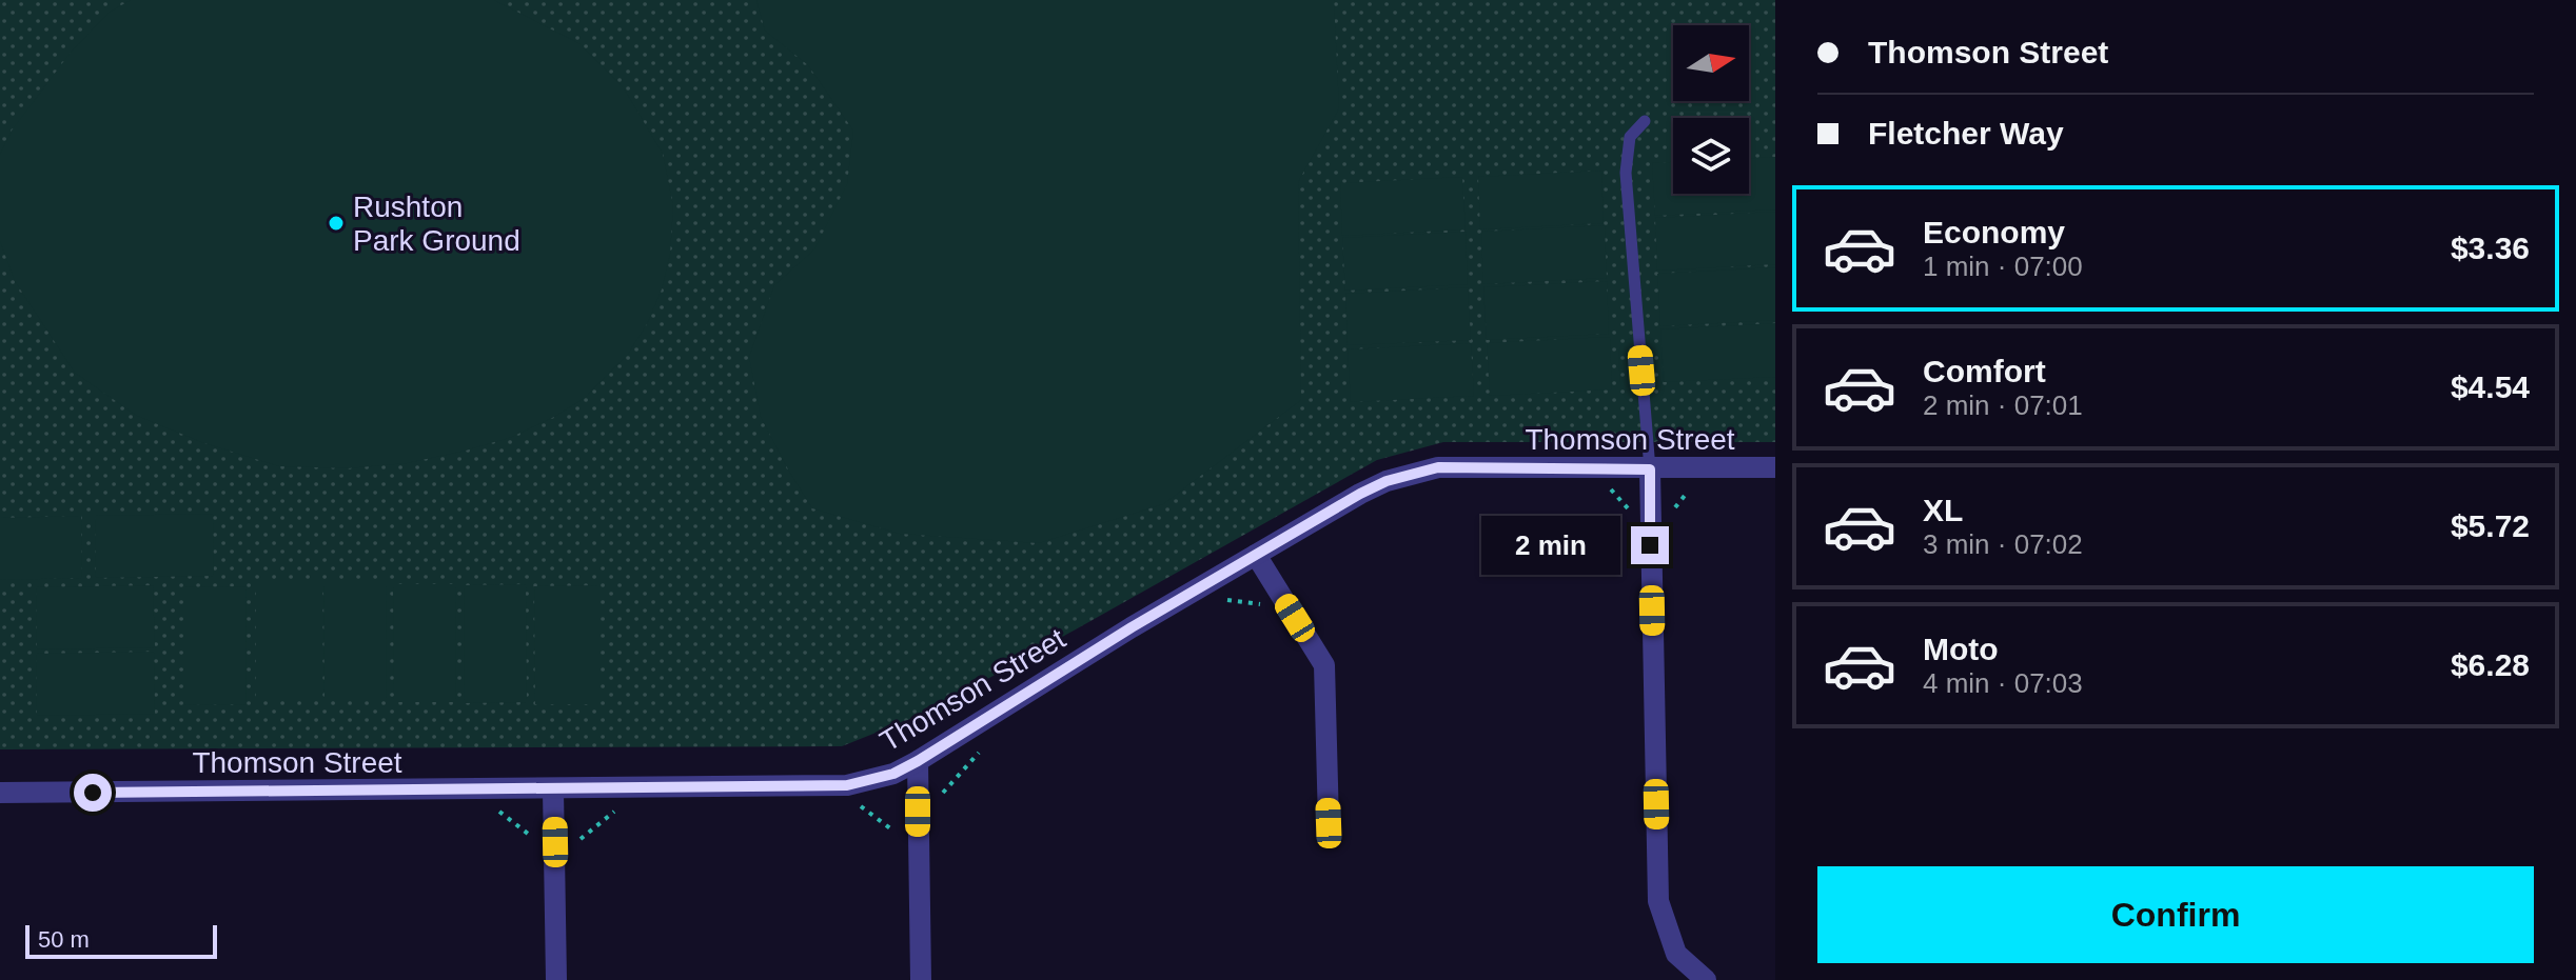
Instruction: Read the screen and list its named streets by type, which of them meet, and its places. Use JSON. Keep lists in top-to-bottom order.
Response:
{
  "streets": {
    "street": ["Thomson Street"]
  },
  "places": ["Rushton Park Ground"],
  "scale_bar": "50 m",
  "north": "right",
  "page": {
    "banner": ["Thomson Street", "Fletcher Way"],
    "list": [
      {
        "name": "Economy",
        "note": "1 min · 07:00",
        "value": "$3.36"
      },
      {
        "name": "Comfort",
        "note": "2 min · 07:01",
        "value": "$4.54"
      },
      {
        "name": "XL",
        "note": "3 min · 07:02",
        "value": "$5.72"
      },
      {
        "name": "Moto",
        "note": "4 min · 07:03",
        "value": "$6.28"
      }
    ],
    "bubble": "2 min",
    "buttons": "Confirm",
    "scale": "50 m"
  }
}
